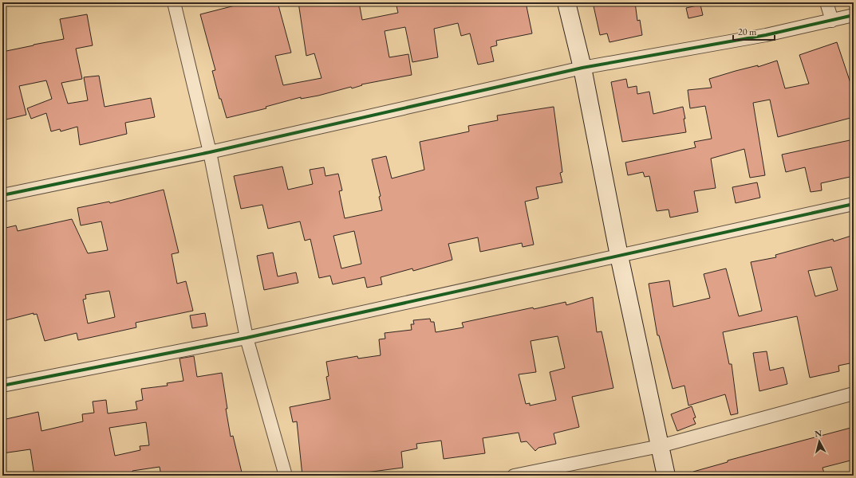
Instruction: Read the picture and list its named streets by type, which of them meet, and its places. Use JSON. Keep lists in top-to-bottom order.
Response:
{
  "scale_bar": "20 m",
  "north": "top"
}
